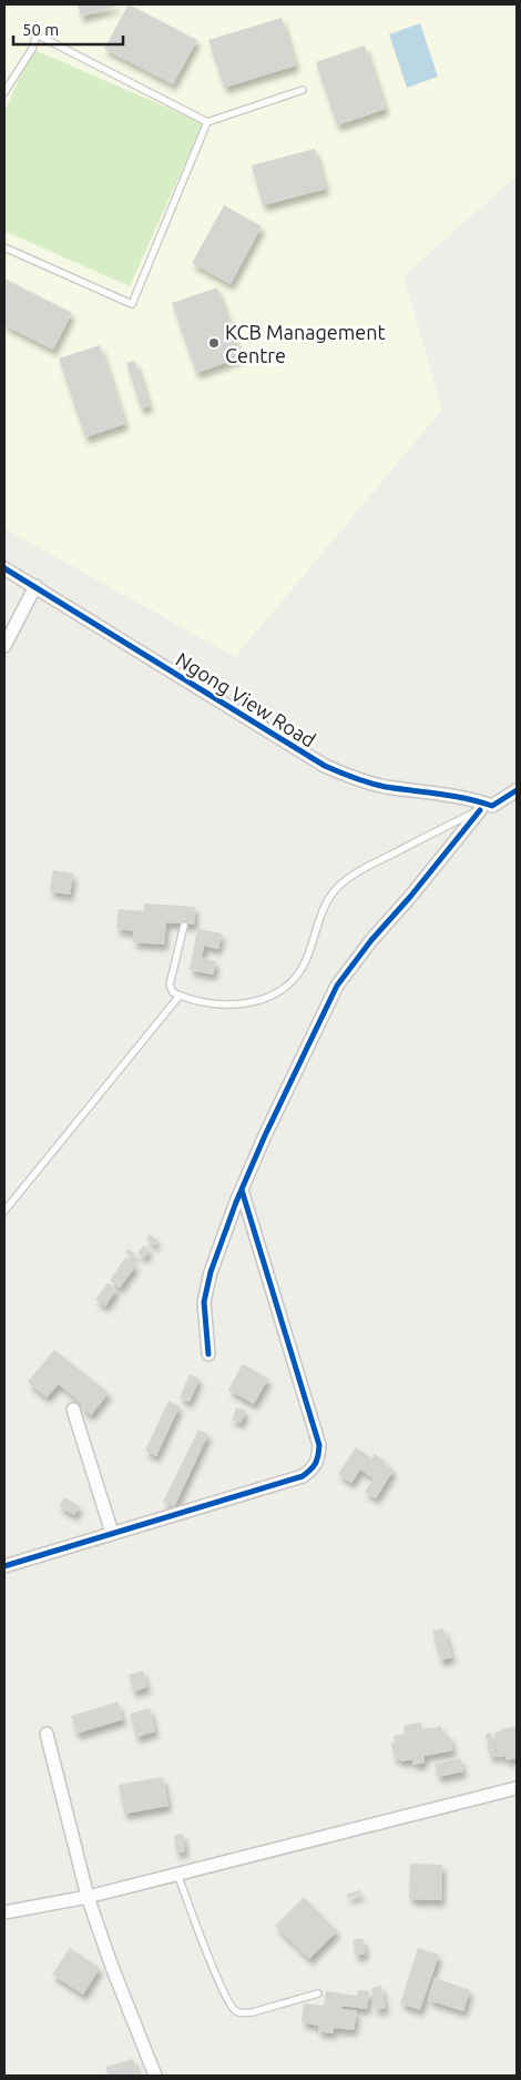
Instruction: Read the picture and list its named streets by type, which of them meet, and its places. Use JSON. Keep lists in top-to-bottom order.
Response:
{
  "streets": {
    "street": ["Ngong View Road"]
  },
  "places": ["KCB Management Centre"],
  "scale_bar": "50 m"
}
